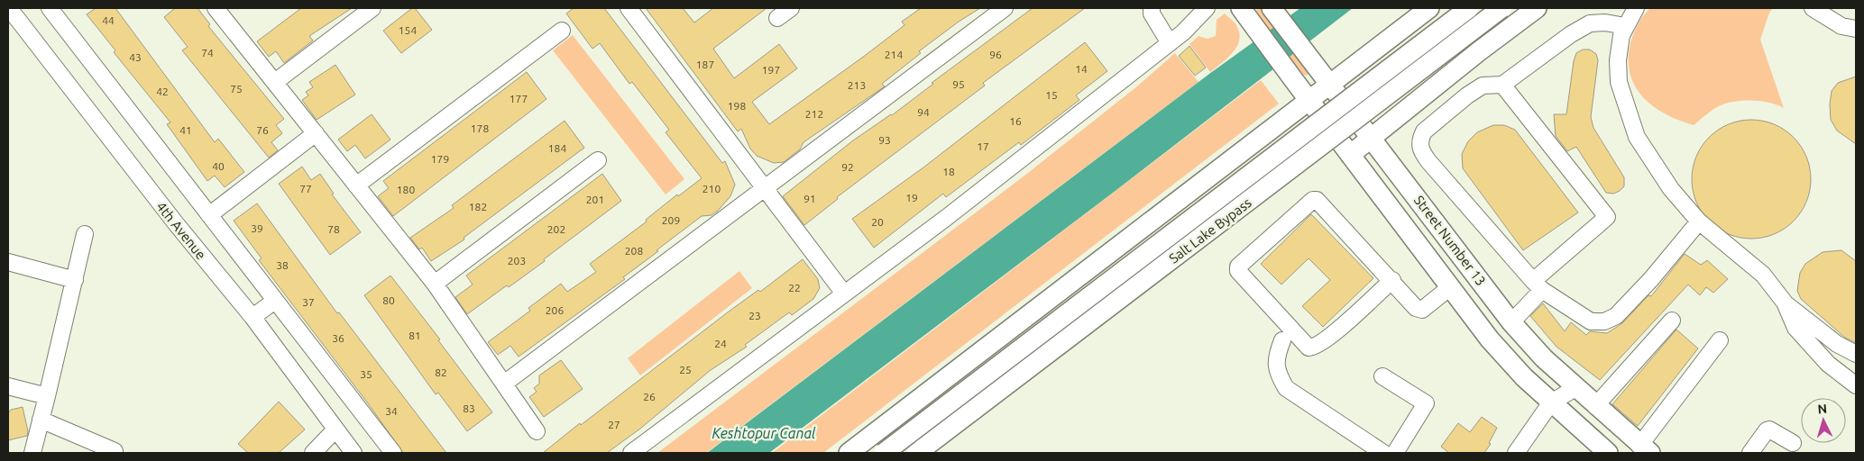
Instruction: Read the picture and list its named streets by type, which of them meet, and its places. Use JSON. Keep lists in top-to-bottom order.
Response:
{
  "streets": {
    "main road": ["Salt Lake Bypass", "Street Number 13"],
    "street": ["4th Avenue"]
  },
  "water": ["Keshtopur Canal"],
  "house_numbers": [
    "44",
    "154",
    "74",
    "214",
    "96",
    "43",
    "187",
    "14",
    "197",
    "95",
    "213",
    "75",
    "42",
    "15",
    "177",
    "198",
    "94",
    "212",
    "16",
    "178",
    "41",
    "76",
    "93",
    "17",
    "184",
    "179",
    "40",
    "92",
    "18",
    "77",
    "210",
    "180",
    "19",
    "91",
    "201",
    "182",
    "209",
    "20",
    "39",
    "78",
    "202",
    "208",
    "203",
    "38",
    "22",
    "80",
    "37",
    "206",
    "23",
    "81",
    "36",
    "24",
    "25",
    "82",
    "35",
    "26",
    "83",
    "34",
    "27"
  ],
  "north": "top"
}
